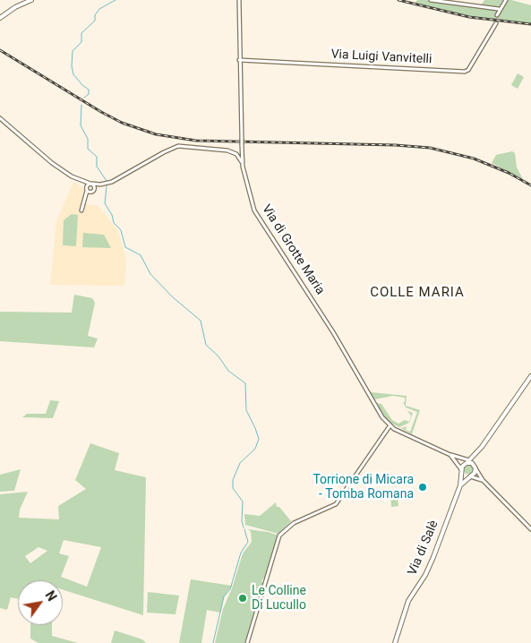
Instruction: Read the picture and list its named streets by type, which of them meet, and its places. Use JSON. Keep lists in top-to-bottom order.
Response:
{
  "streets": {
    "main road": ["Via di Salè"],
    "street": ["Via Luigi Vanvitelli", "Via di Grotte Maria"]
  },
  "crossings": [
    ["Via Luigi Vanvitelli", "Via di Grotte Maria"],
    ["Via di Grotte Maria", "Via di Salè"]
  ],
  "districts": ["COLLE MARIA"],
  "places": ["Torrione di Micara - Tomba Romana", "Le Colline Di Lucullo"],
  "north": "top right"
}
